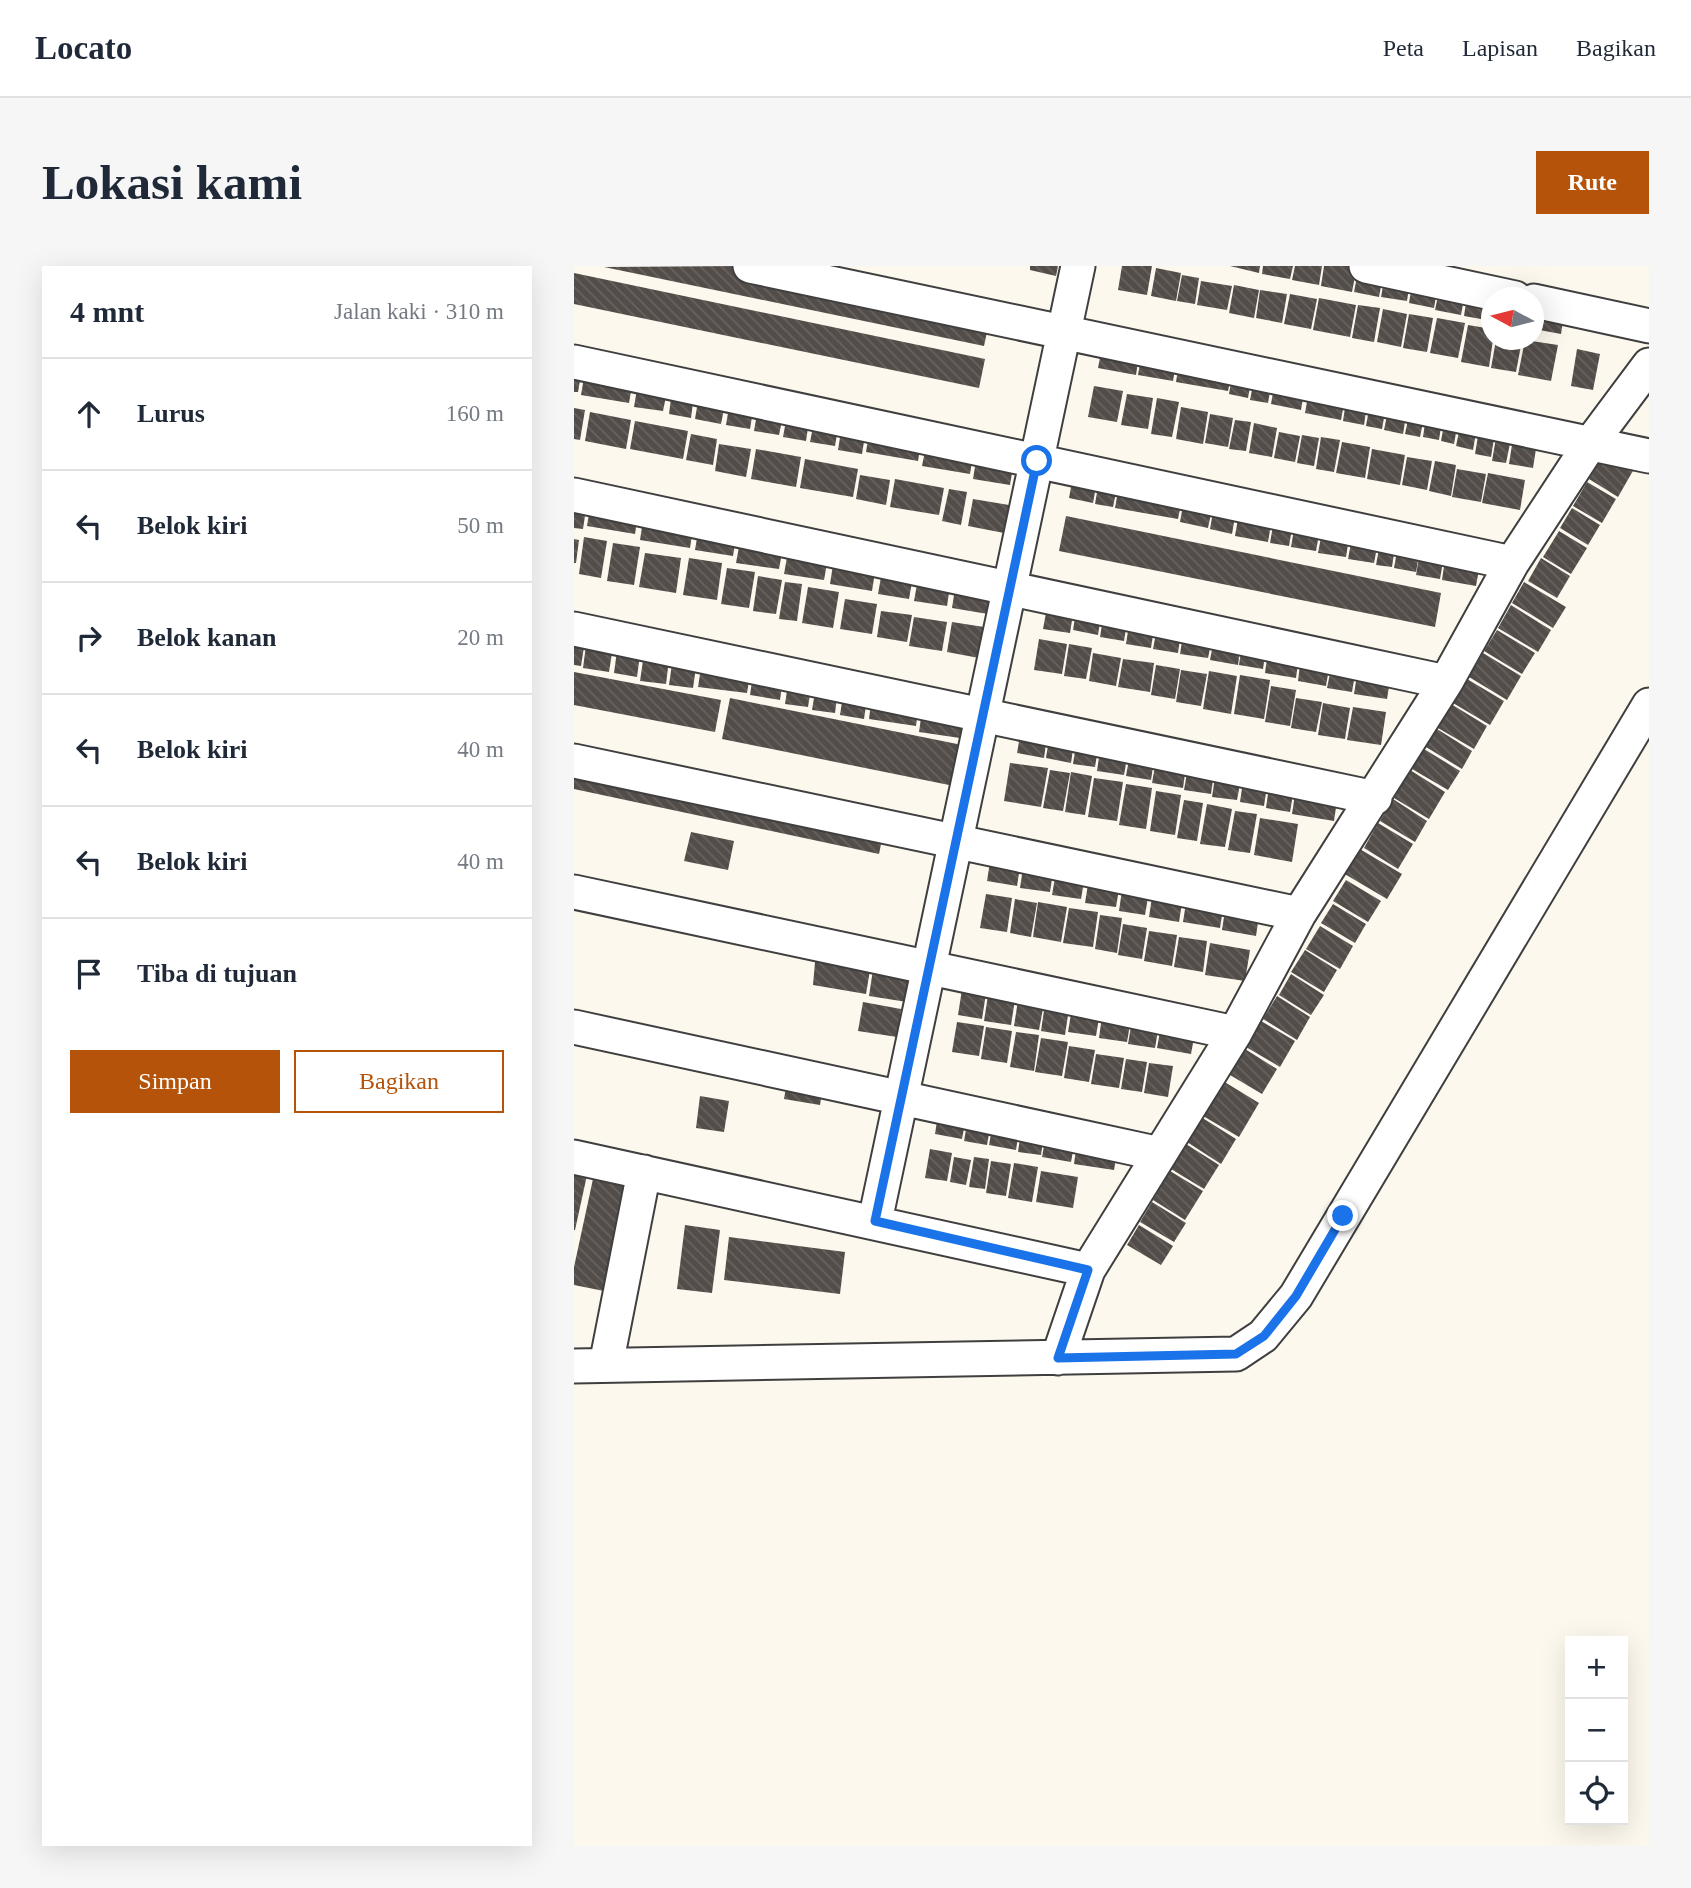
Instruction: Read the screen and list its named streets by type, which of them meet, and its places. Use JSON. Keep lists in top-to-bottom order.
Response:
{
  "north": "left",
  "page": {
    "header": "Locato",
    "nav": ["Peta", "Lapisan", "Bagikan"],
    "buttons": [
      "Rute",
      ["Simpan", "Bagikan"]
    ],
    "title": "Lokasi kami",
    "heading": ["4 mnt", "Jalan kaki · 310 m"],
    "list": [
      ["Lurus", "160 m"],
      ["Belok kiri", "50 m"],
      ["Belok kanan", "20 m"],
      ["Belok kiri", "40 m"],
      ["Belok kiri", "40 m"],
      "Tiba di tujuan"
    ],
    "map_buttons": ["+", "−"]
  }
}
